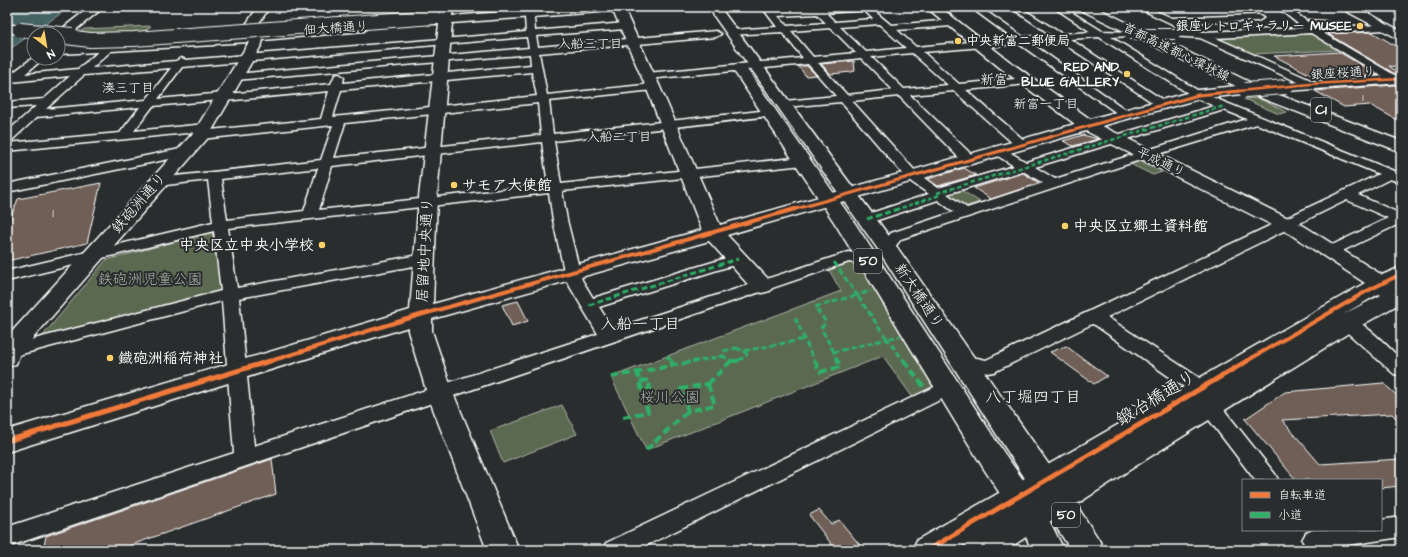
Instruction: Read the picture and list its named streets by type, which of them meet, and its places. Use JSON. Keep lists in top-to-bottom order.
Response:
{
  "streets": {
    "main road": [
      "佃大橋通り",
      "首都高速都心環状線",
      "銀座桜通り",
      "C1",
      "平成通り",
      "鉄砲洲通り",
      "居留地中央通り",
      "50",
      "新大橋通り",
      "鍛冶橋通り"
    ]
  },
  "crossings": [
    ["佃大橋通り", "居留地中央通り"],
    ["首都高速都心環状線", "銀座桜通り"],
    ["銀座桜通り", "平成通り"],
    ["銀座桜通り", "居留地中央通り"],
    ["銀座桜通り", "新大橋通り"],
    ["平成通り", "鍛冶橋通り"],
    ["新大橋通り", "鍛冶橋通り"]
  ],
  "districts": [
    "入船三丁目",
    "新富",
    "湊三丁目",
    "新富一丁目",
    "入船二丁目",
    "入船一丁目",
    "八丁堀四丁目"
  ],
  "parks": ["鉄砲洲児童公園", "桜川公園"],
  "places": [
    "銀座レトロギャラリー MUSEE",
    "中央新富二郵便局",
    "RED AND BLUE GALLERY",
    "サモア大使館",
    "中央区立郷土資料館",
    "中央区立中央小学校",
    "鐡砲洲稲荷神社"
  ],
  "house_numbers": ["1", "1"],
  "legend": ["自転車道", "小道"],
  "north": "bottom right"
}
